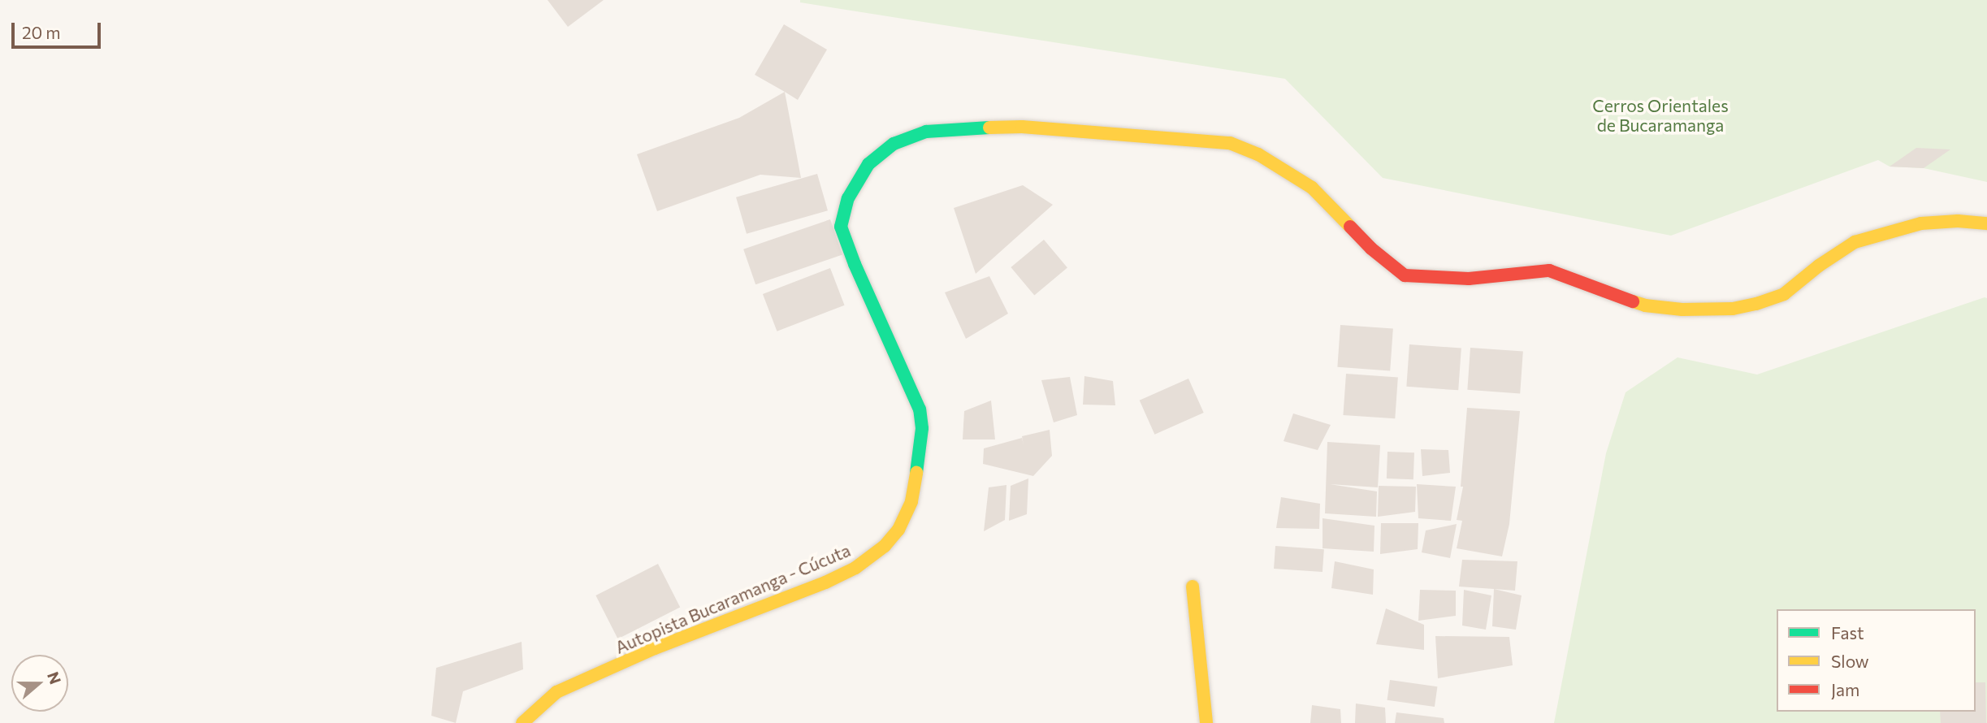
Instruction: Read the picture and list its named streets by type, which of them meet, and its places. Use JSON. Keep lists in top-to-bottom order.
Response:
{
  "streets": {
    "main road": ["Autopista Bucaramanga - Cúcuta"]
  },
  "parks": ["Cerros Orientales de Bucaramanga"],
  "legend": ["Fast", "Slow", "Jam"],
  "scale_bar": "20 m",
  "north": "right"
}
